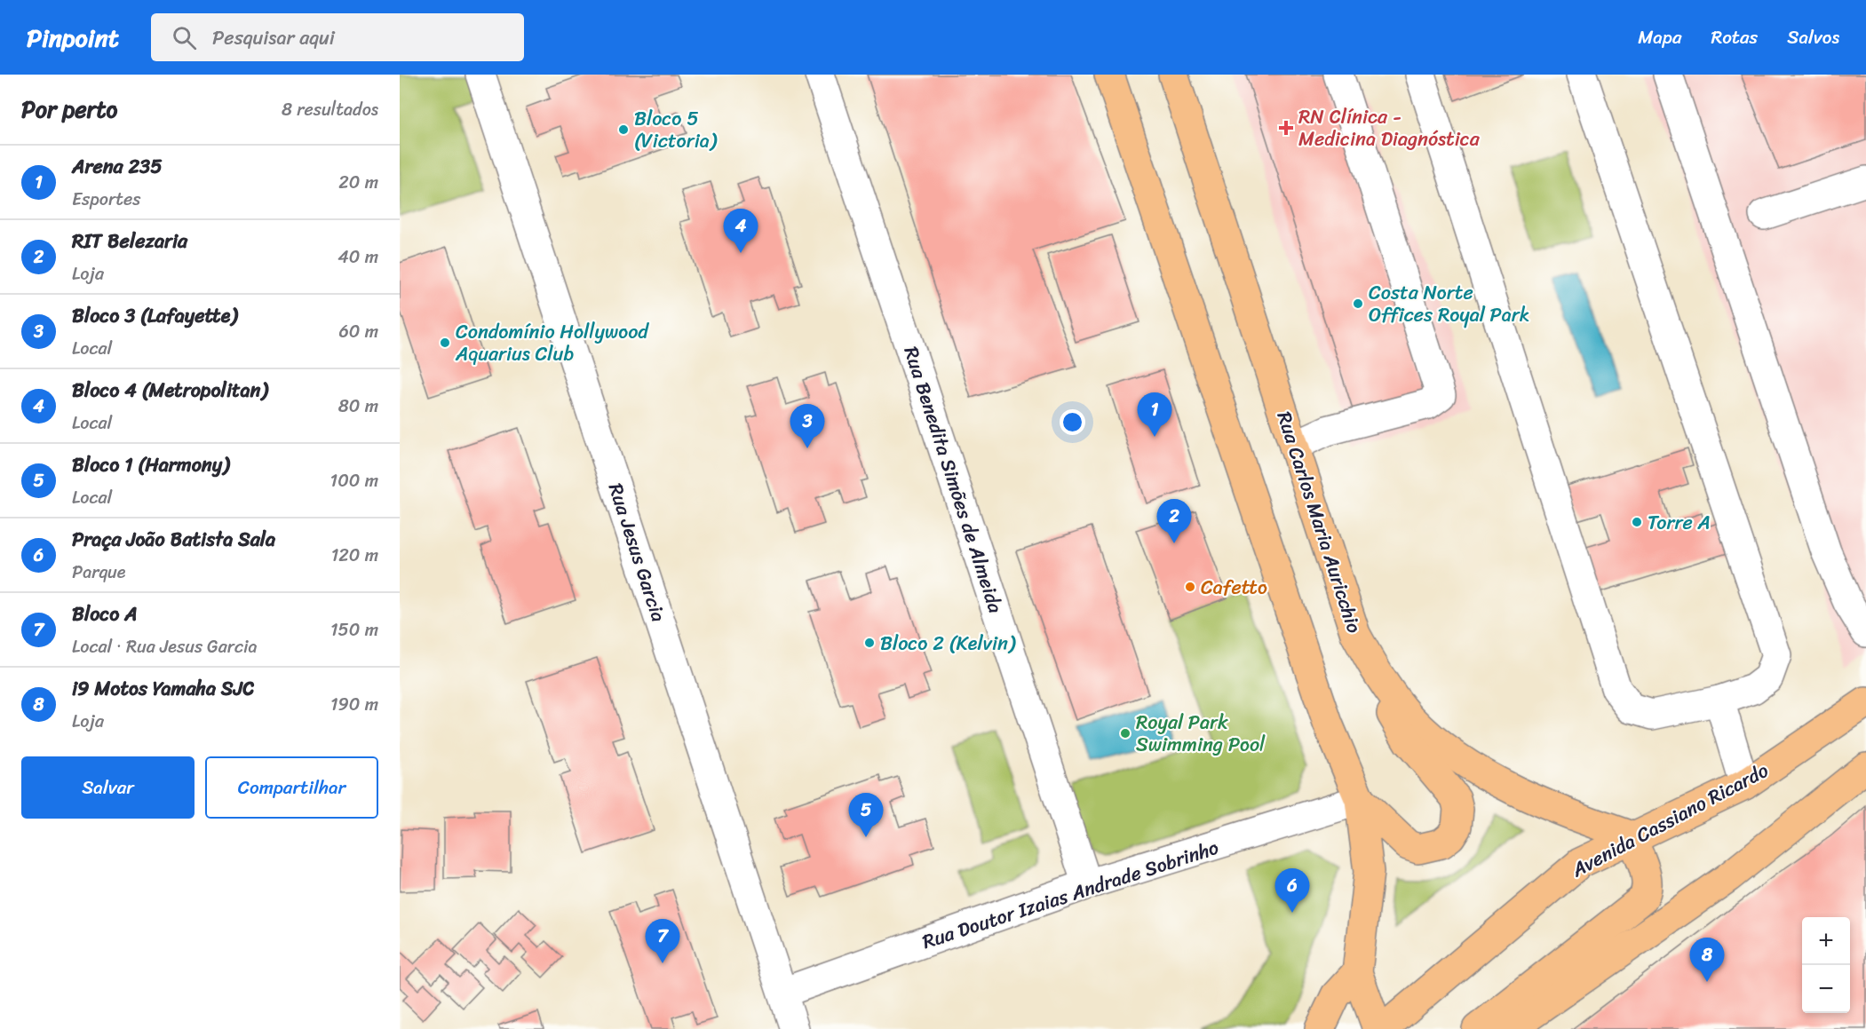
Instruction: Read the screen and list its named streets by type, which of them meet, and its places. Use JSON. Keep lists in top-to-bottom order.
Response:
{
  "streets": {
    "main road": ["Rua Carlos Maria Auricchio", "Avenida Cassiano Ricardo"],
    "street": ["Rua Benedita Simões de Almeida", "Rua Jesus Garcia", "Rua Doutor Izaias Andrade Sobrinho"]
  },
  "crossings": [
    ["Rua Benedita Simões de Almeida", "Rua Doutor Izaias Andrade Sobrinho"],
    ["Rua Carlos Maria Auricchio", "Avenida Cassiano Ricardo"],
    ["Rua Jesus Garcia", "Rua Doutor Izaias Andrade Sobrinho"]
  ],
  "places": {
    "health": ["RN Clínica - Medicina Diagnóstica"],
    "other": [
      "Bloco 5 (Victoria)",
      "Costa Norte Offices Royal Park",
      "Condomínio Hollywood Aquarius Club",
      "Torre A",
      "Cafetto",
      "Bloco 2 (Kelvin)",
      "Royal Park Swimming Pool"
    ]
  },
  "page": {
    "header": "Pinpoint",
    "search": "Pesquisar aqui",
    "nav": ["Mapa", "Rotas", "Salvos"],
    "heading": ["Por perto", "8 resultados"],
    "list": [
      {
        "mark": "1",
        "name": "Arena 235",
        "note": "Esportes",
        "value": "20 m"
      },
      {
        "mark": "2",
        "name": "RIT Belezaria",
        "note": "Loja",
        "value": "40 m"
      },
      {
        "mark": "3",
        "name": "Bloco 3 (Lafayette)",
        "note": "Local",
        "value": "60 m"
      },
      {
        "mark": "4",
        "name": "Bloco 4 (Metropolitan)",
        "note": "Local",
        "value": "80 m"
      },
      {
        "mark": "5",
        "name": "Bloco 1 (Harmony)",
        "note": "Local",
        "value": "100 m"
      },
      {
        "mark": "6",
        "name": "Praça João Batista Sala",
        "note": "Parque",
        "value": "120 m"
      },
      {
        "mark": "7",
        "name": "Bloco A",
        "note": "Local · Rua Jesus Garcia",
        "value": "150 m"
      },
      {
        "mark": "8",
        "name": "i9 Motos Yamaha SJC",
        "note": "Loja",
        "value": "190 m"
      }
    ],
    "pins": [
      "4",
      "1",
      "3",
      "2",
      "5",
      "6",
      "7",
      "8"
    ],
    "buttons": ["Salvar", "Compartilhar"],
    "map_buttons": ["+", "−"]
  }
}
